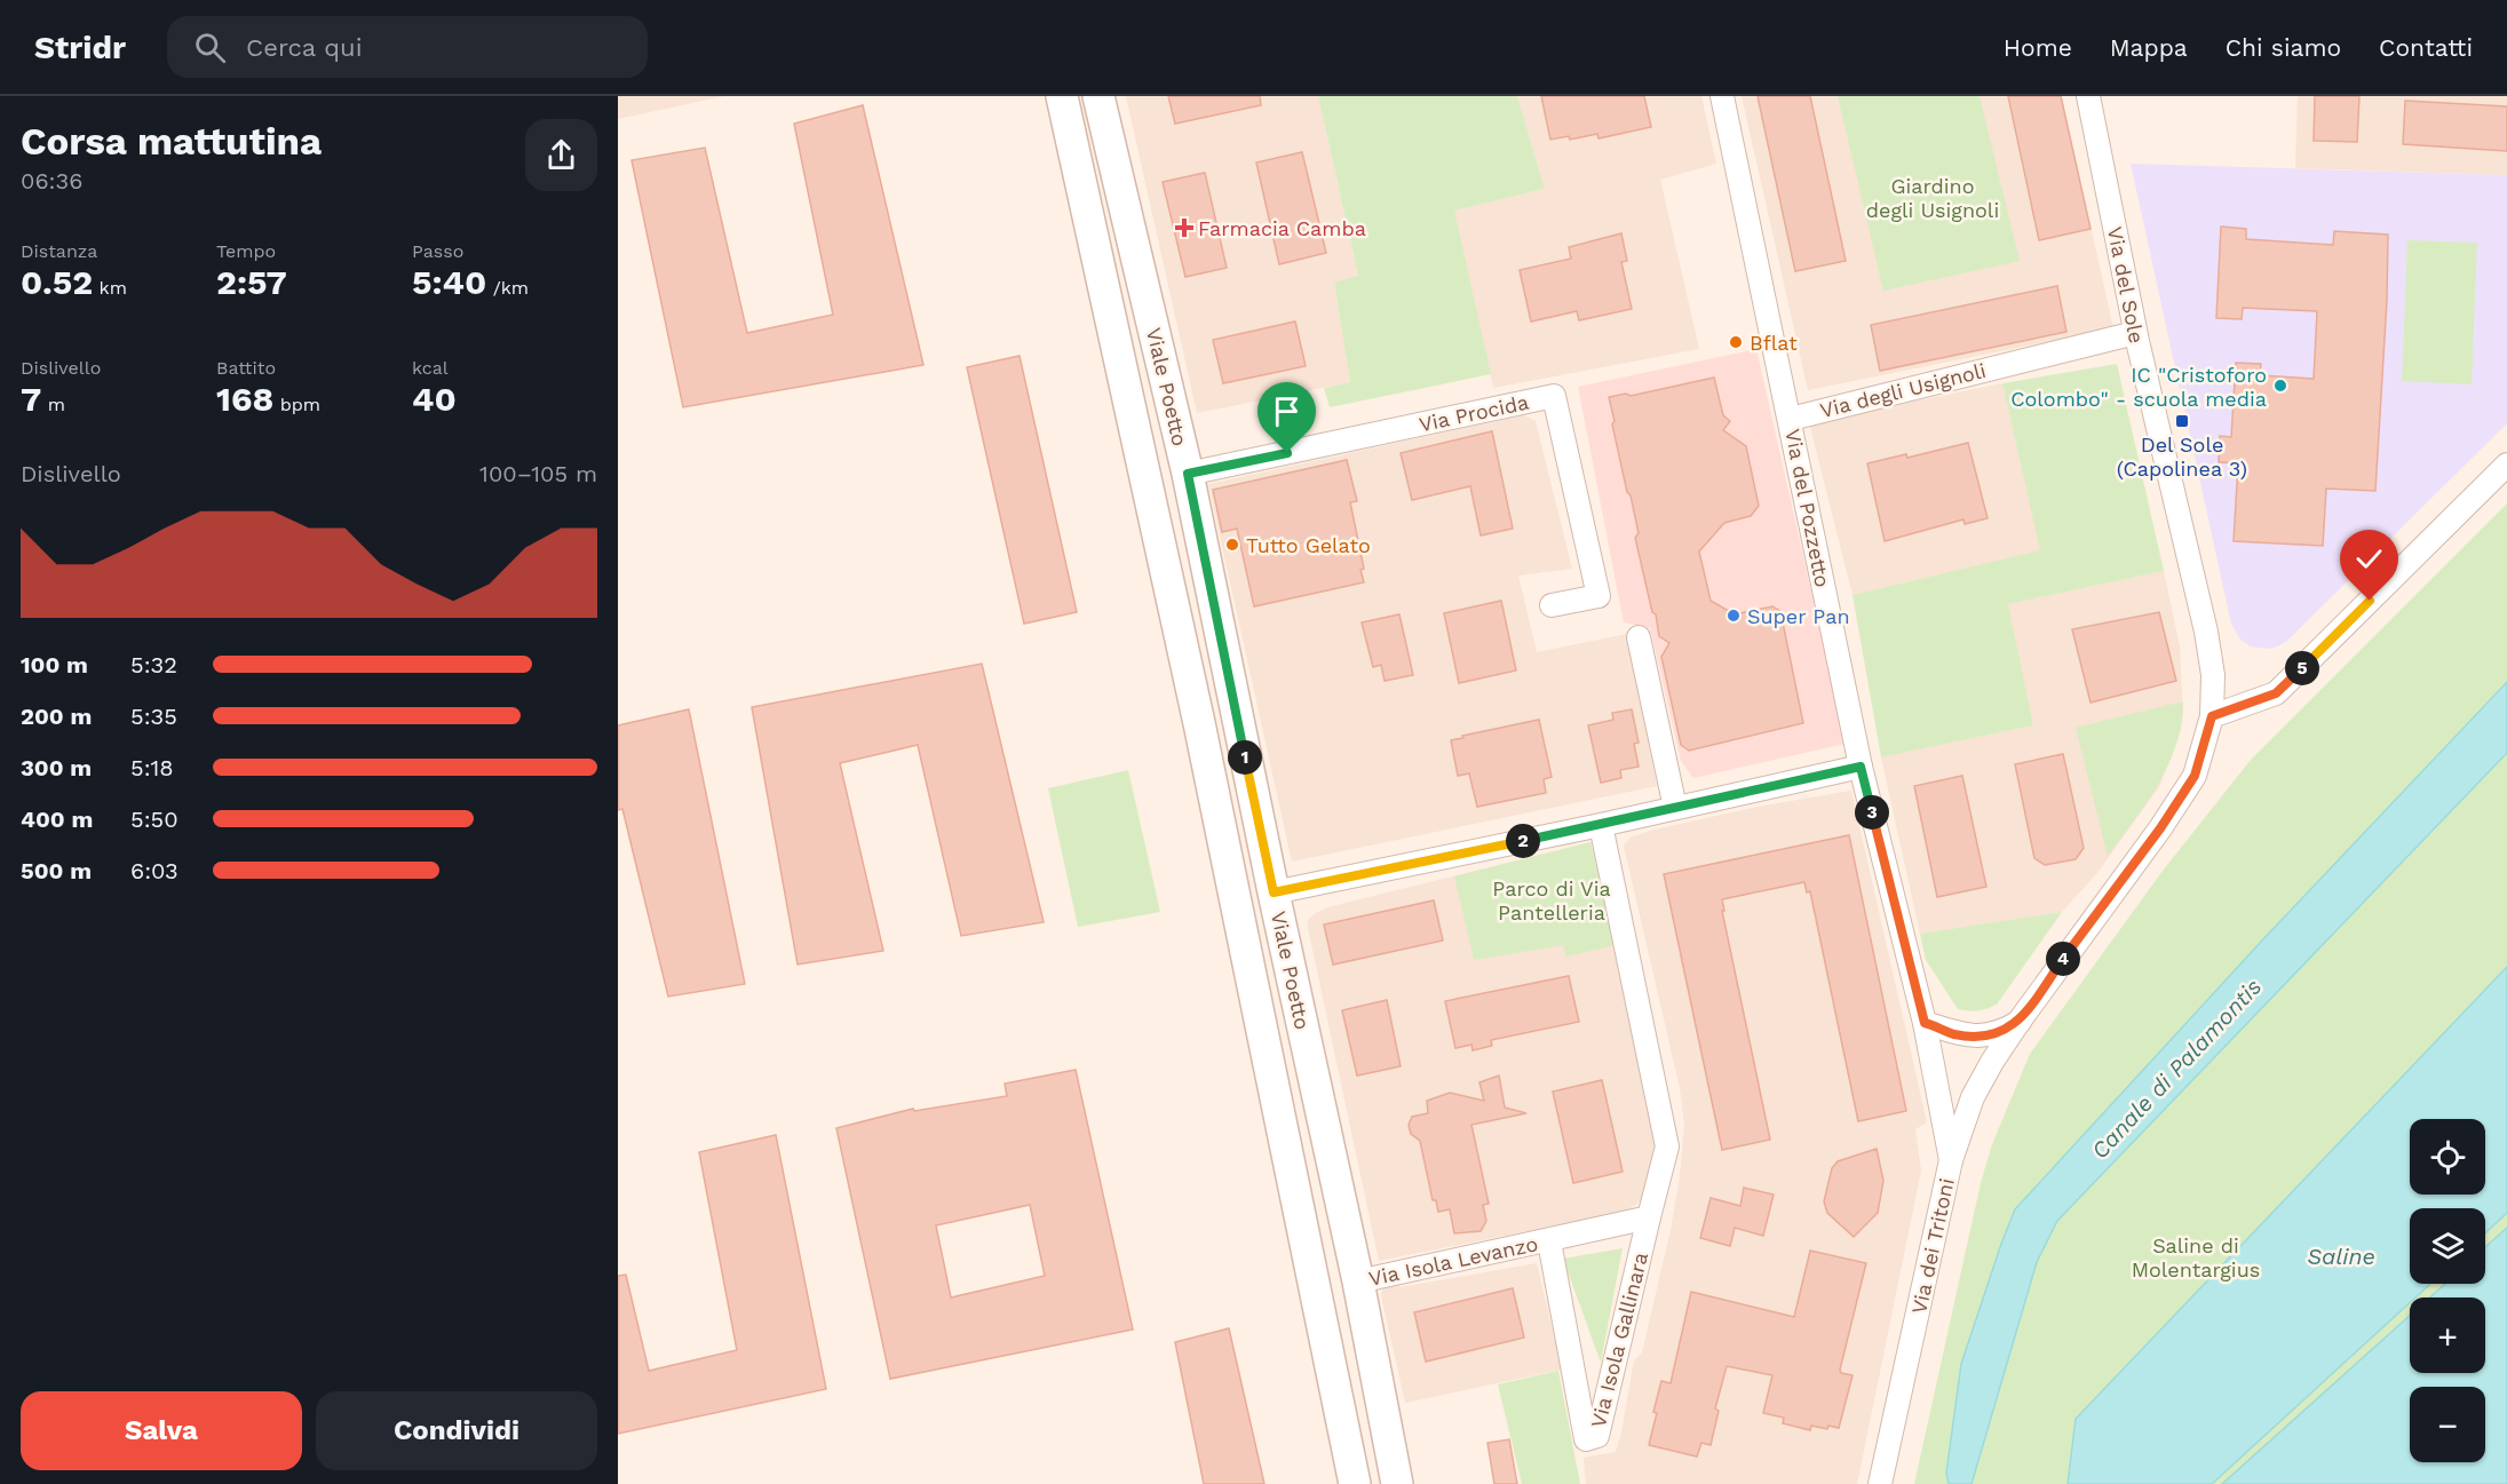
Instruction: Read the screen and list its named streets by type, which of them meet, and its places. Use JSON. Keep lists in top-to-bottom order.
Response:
{
  "streets": {
    "main road": ["Viale Poetto"],
    "street": [
      "Via del Sole",
      "Via degli Usignoli",
      "Via Procida",
      "Via del Pozzetto",
      "Via dei Tritoni",
      "Via Isola Levanzo",
      "Via Isola Gallinara"
    ]
  },
  "crossings": [
    ["Via del Sole", "Via degli Usignoli"],
    ["Via del Sole", "Via dei Tritoni"],
    ["Viale Poetto", "Via Procida"],
    ["Viale Poetto", "Via Isola Levanzo"],
    ["Via degli Usignoli", "Via del Pozzetto"],
    ["Via del Pozzetto", "Via dei Tritoni"],
    ["Via Isola Levanzo", "Via Isola Gallinara"]
  ],
  "water": ["Canale di Palamontis", "Saline"],
  "parks": ["Giardino degli Usignoli", "Parco di Via Pantelleria", "Saline di Molentargius"],
  "places": {
    "health": ["Farmacia Camba"],
    "other": [
      "Bflat",
      "IC \"Cristoforo Colombo\" - scuola media",
      "Tutto Gelato",
      "Super Pan"
    ],
    "transit": ["Del Sole (Capolinea 3)"]
  },
  "page": {
    "header": "Stridr",
    "search": "Cerca qui",
    "nav": [
      "Home",
      "Mappa",
      "Chi siamo",
      "Contatti"
    ],
    "heading": ["Corsa mattutina", "06:36"],
    "stats": [
      ["Distanza", "0.52 km"],
      ["Tempo", "2:57"],
      ["Passo", "5:40 /km"],
      ["Dislivello", "7 m"],
      ["Battito", "168 bpm"],
      ["kcal", "40"]
    ],
    "chart": ["Dislivello", "100–105 m"],
    "list": [
      {
        "name": "100 m",
        "note": "5:32"
      },
      {
        "name": "200 m",
        "note": "5:35"
      },
      {
        "name": "300 m",
        "note": "5:18"
      },
      {
        "name": "400 m",
        "note": "5:50"
      },
      {
        "name": "500 m",
        "note": "6:03"
      }
    ],
    "pins": [
      "5",
      "1",
      "3",
      "2",
      "4"
    ],
    "map_buttons": ["+", "−"],
    "buttons": ["Salva", "Condividi"]
  }
}
